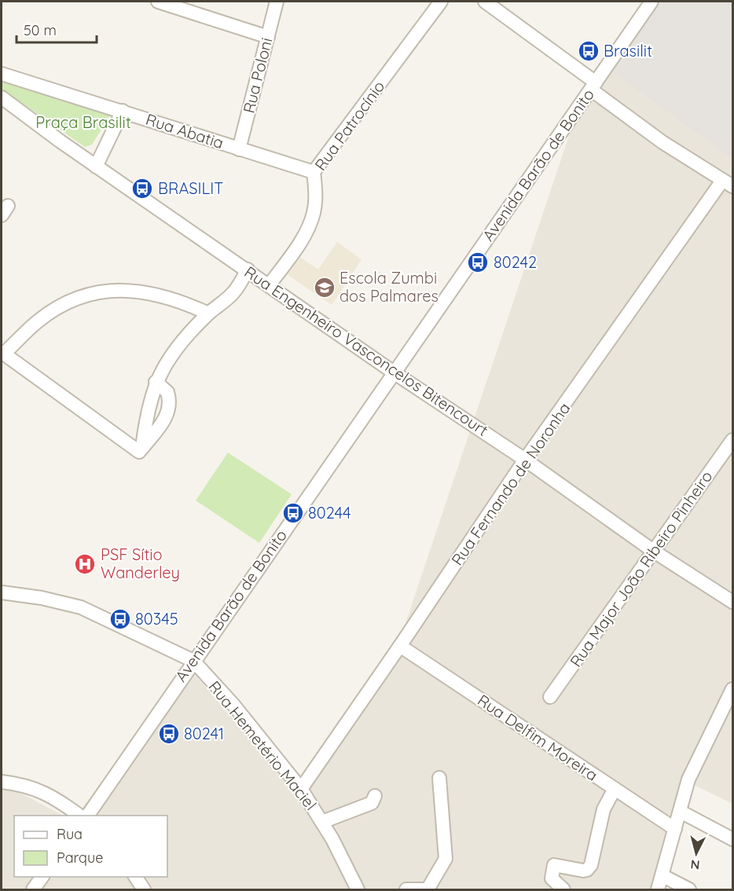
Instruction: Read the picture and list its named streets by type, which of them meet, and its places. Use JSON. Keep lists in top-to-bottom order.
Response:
{
  "streets": {
    "street": [
      "Rua Poloni",
      "Rua Patrocínio",
      "Rua Abatia",
      "Avenida Barão de Bonito",
      "Rua Engenheiro Vasconcelos Bitencourt",
      "Rua Fernando de Noronha",
      "Rua Major João Ribeiro Pinheiro",
      "Rua Delfim Moreira",
      "Rua Hemetério Maciel"
    ]
  },
  "crossings": [
    ["Rua Poloni", "Rua Abatia"],
    ["Rua Patrocínio", "Rua Abatia"],
    ["Rua Patrocínio", "Rua Engenheiro Vasconcelos Bitencourt"],
    ["Avenida Barão de Bonito", "Rua Engenheiro Vasconcelos Bitencourt"],
    ["Avenida Barão de Bonito", "Rua Hemetério Maciel"],
    ["Rua Engenheiro Vasconcelos Bitencourt", "Rua Fernando de Noronha"],
    ["Rua Engenheiro Vasconcelos Bitencourt", "Rua Major João Ribeiro Pinheiro"],
    ["Rua Fernando de Noronha", "Rua Delfim Moreira"],
    ["Rua Fernando de Noronha", "Rua Hemetério Maciel"]
  ],
  "parks": ["Praça Brasilit"],
  "places": {
    "bus stop": [
      "Brasilit",
      "BRASILIT",
      "80242",
      "80244",
      "80345",
      "80241"
    ],
    "school or university": ["Escola Zumbi dos Palmares"],
    "hospital": ["PSF Sítio Wanderley"]
  },
  "legend": ["Rua", "Parque"],
  "scale_bar": "50 m",
  "north": "bottom"
}
